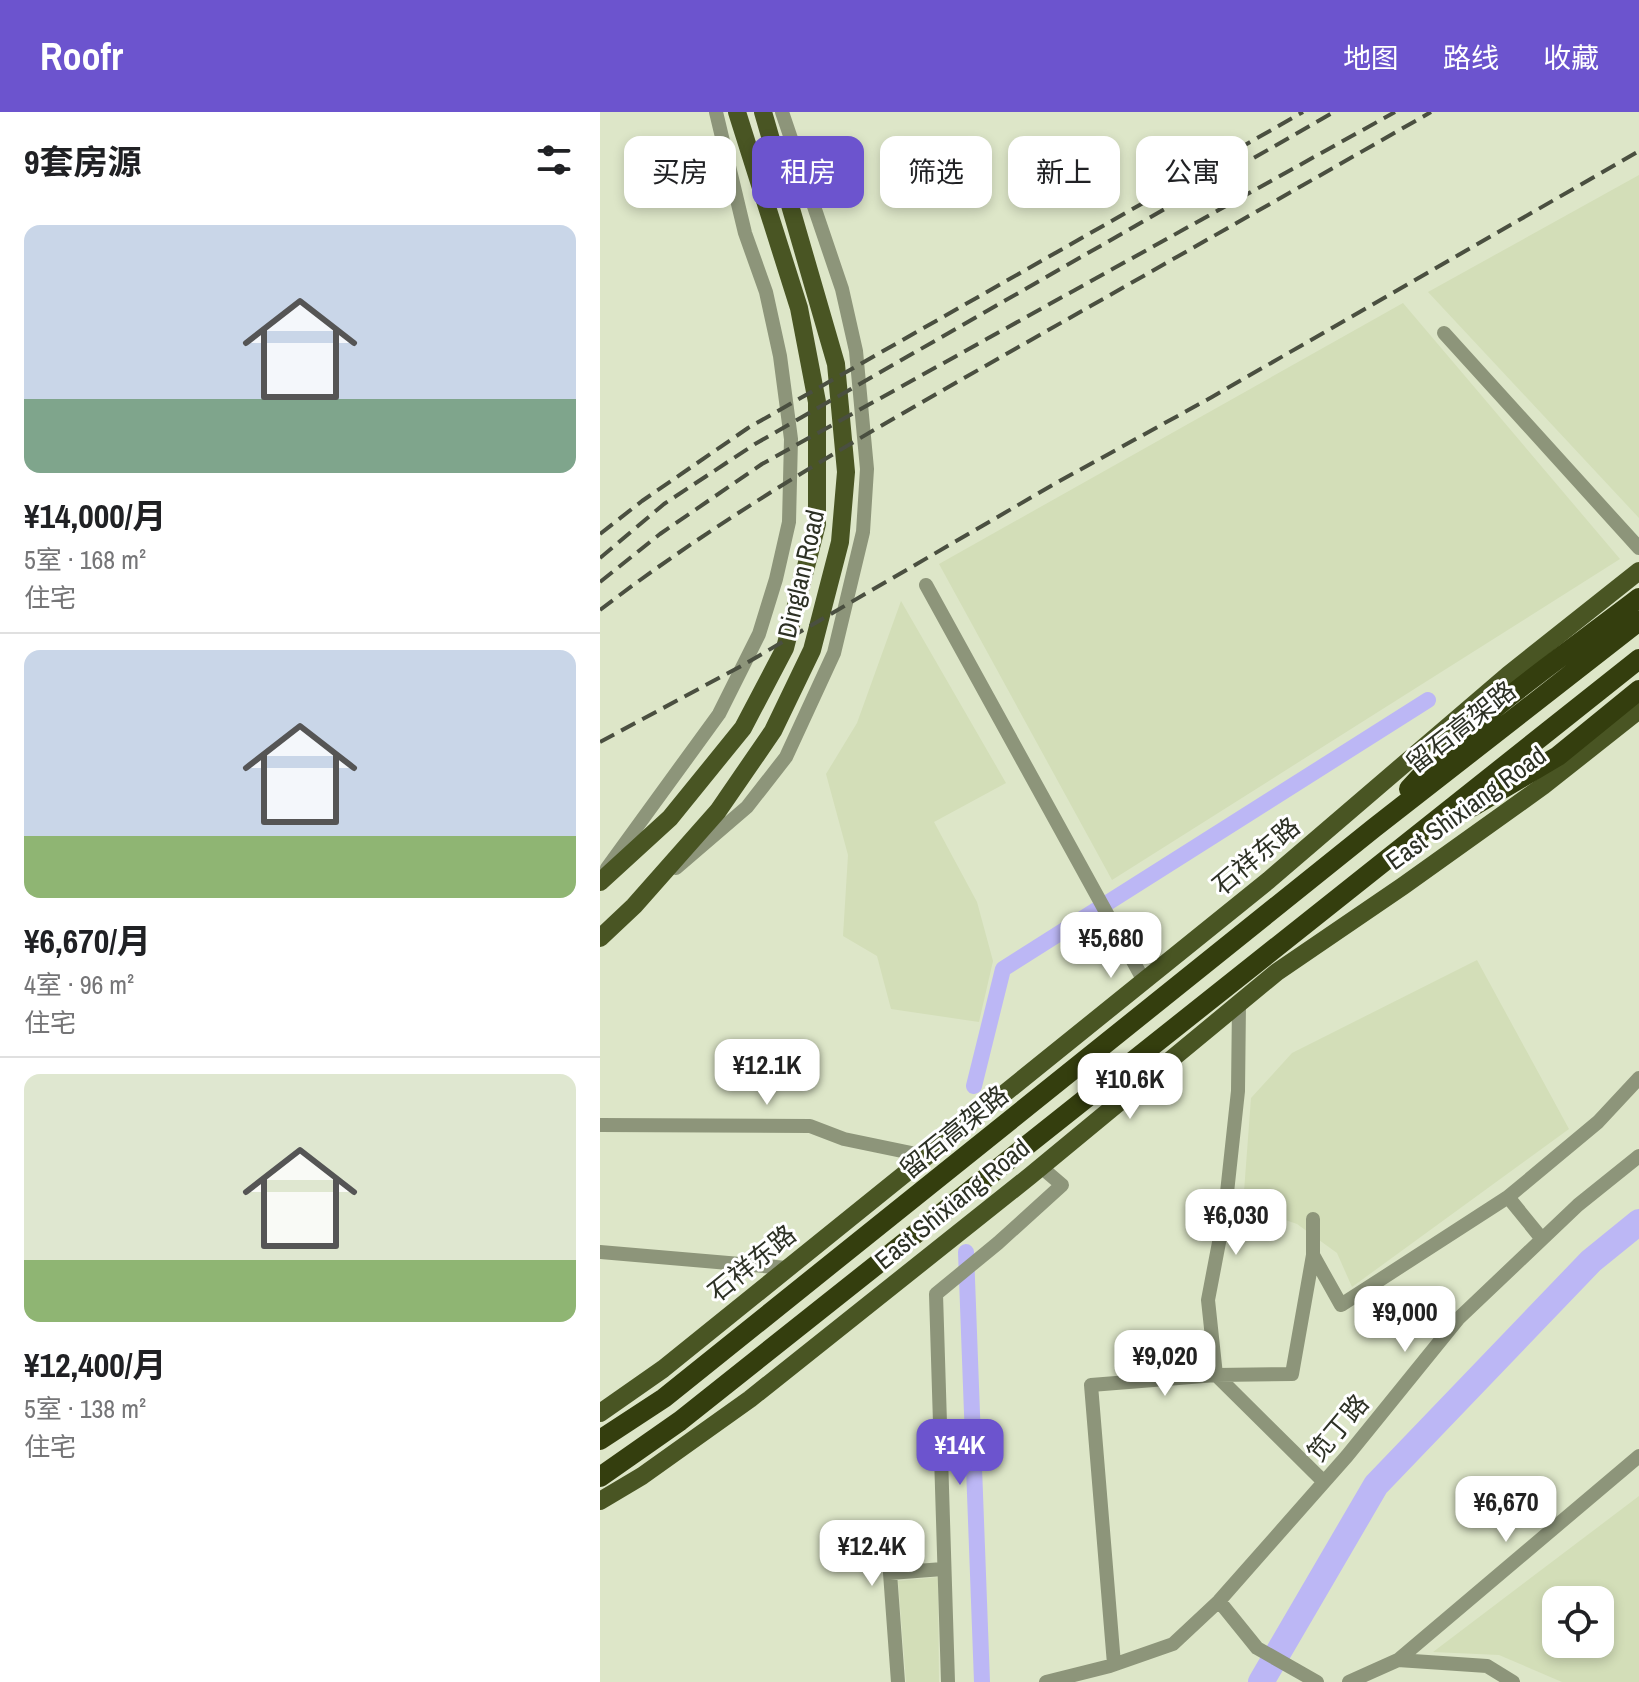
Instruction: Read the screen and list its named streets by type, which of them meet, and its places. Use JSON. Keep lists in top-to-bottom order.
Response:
{
  "streets": {
    "highway": ["留石高架路"],
    "main road": ["Dinglan Road", "East Shixiang Road", "石祥东路"],
    "street": ["笕丁路"]
  },
  "page": {
    "header": "Roofr",
    "nav": ["地图", "路线", "收藏"],
    "heading": "9套房源",
    "chip": [
      "买房",
      "租房",
      "筛选",
      "新上",
      "公寓"
    ],
    "list": [
      {
        "name": "¥14,000/月",
        "note": "5室 · 168 m² · 住宅"
      },
      {
        "name": "¥6,670/月",
        "note": "4室 · 96 m² · 住宅"
      },
      {
        "name": "¥12,400/月",
        "note": "5室 · 138 m² · 住宅"
      }
    ],
    "price": [
      "¥5,680",
      "¥12.1K",
      "¥10.6K",
      "¥6,030",
      "¥9,000",
      "¥9,020",
      "¥14K",
      "¥6,670",
      "¥12.4K"
    ]
  }
}
